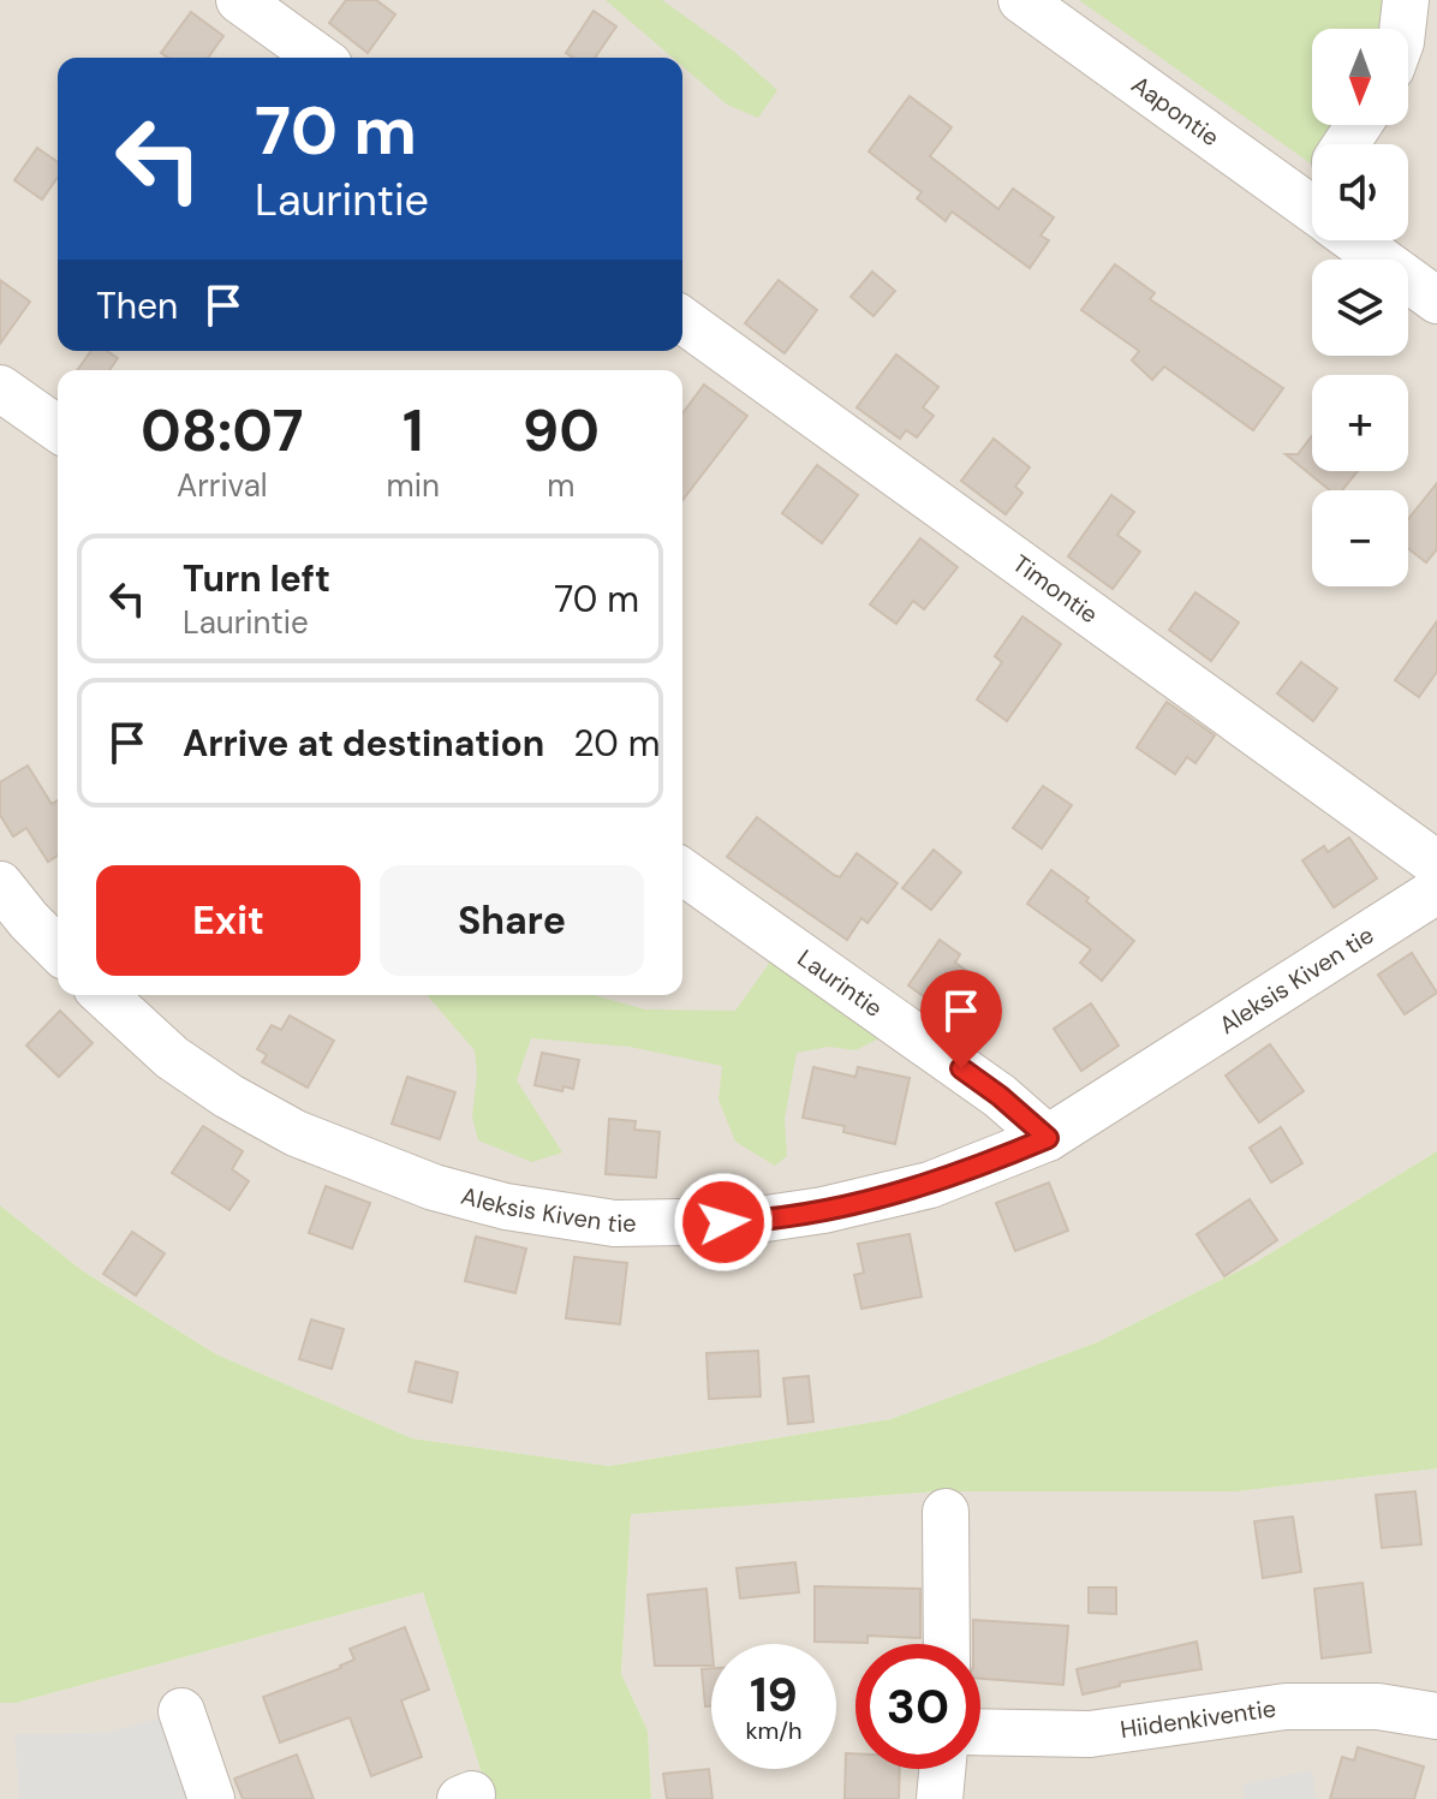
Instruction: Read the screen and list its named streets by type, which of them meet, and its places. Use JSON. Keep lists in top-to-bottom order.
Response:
{
  "streets": {
    "street": [
      "Aapontie",
      "Timontie",
      "Aleksis Kiven tie",
      "Laurintie",
      "Hiidenkiventie"
    ]
  },
  "crossings": [
    ["Aleksis Kiven tie", "Laurintie"]
  ],
  "north": "bottom",
  "page": {
    "map_buttons": ["+", "−"],
    "turn": ["70 m", "Laurintie"],
    "then": "Then",
    "eta": [
      "08:07",
      "Arrival",
      "1",
      "min",
      "90",
      "m"
    ],
    "list": [
      {
        "name": "Turn left",
        "note": "Laurintie",
        "value": "70 m"
      },
      {
        "name": "Arrive at destination",
        "value": "20 m"
      }
    ],
    "buttons": ["Exit", "Share"],
    "speed": "19 km/h",
    "limit": "30"
  }
}
